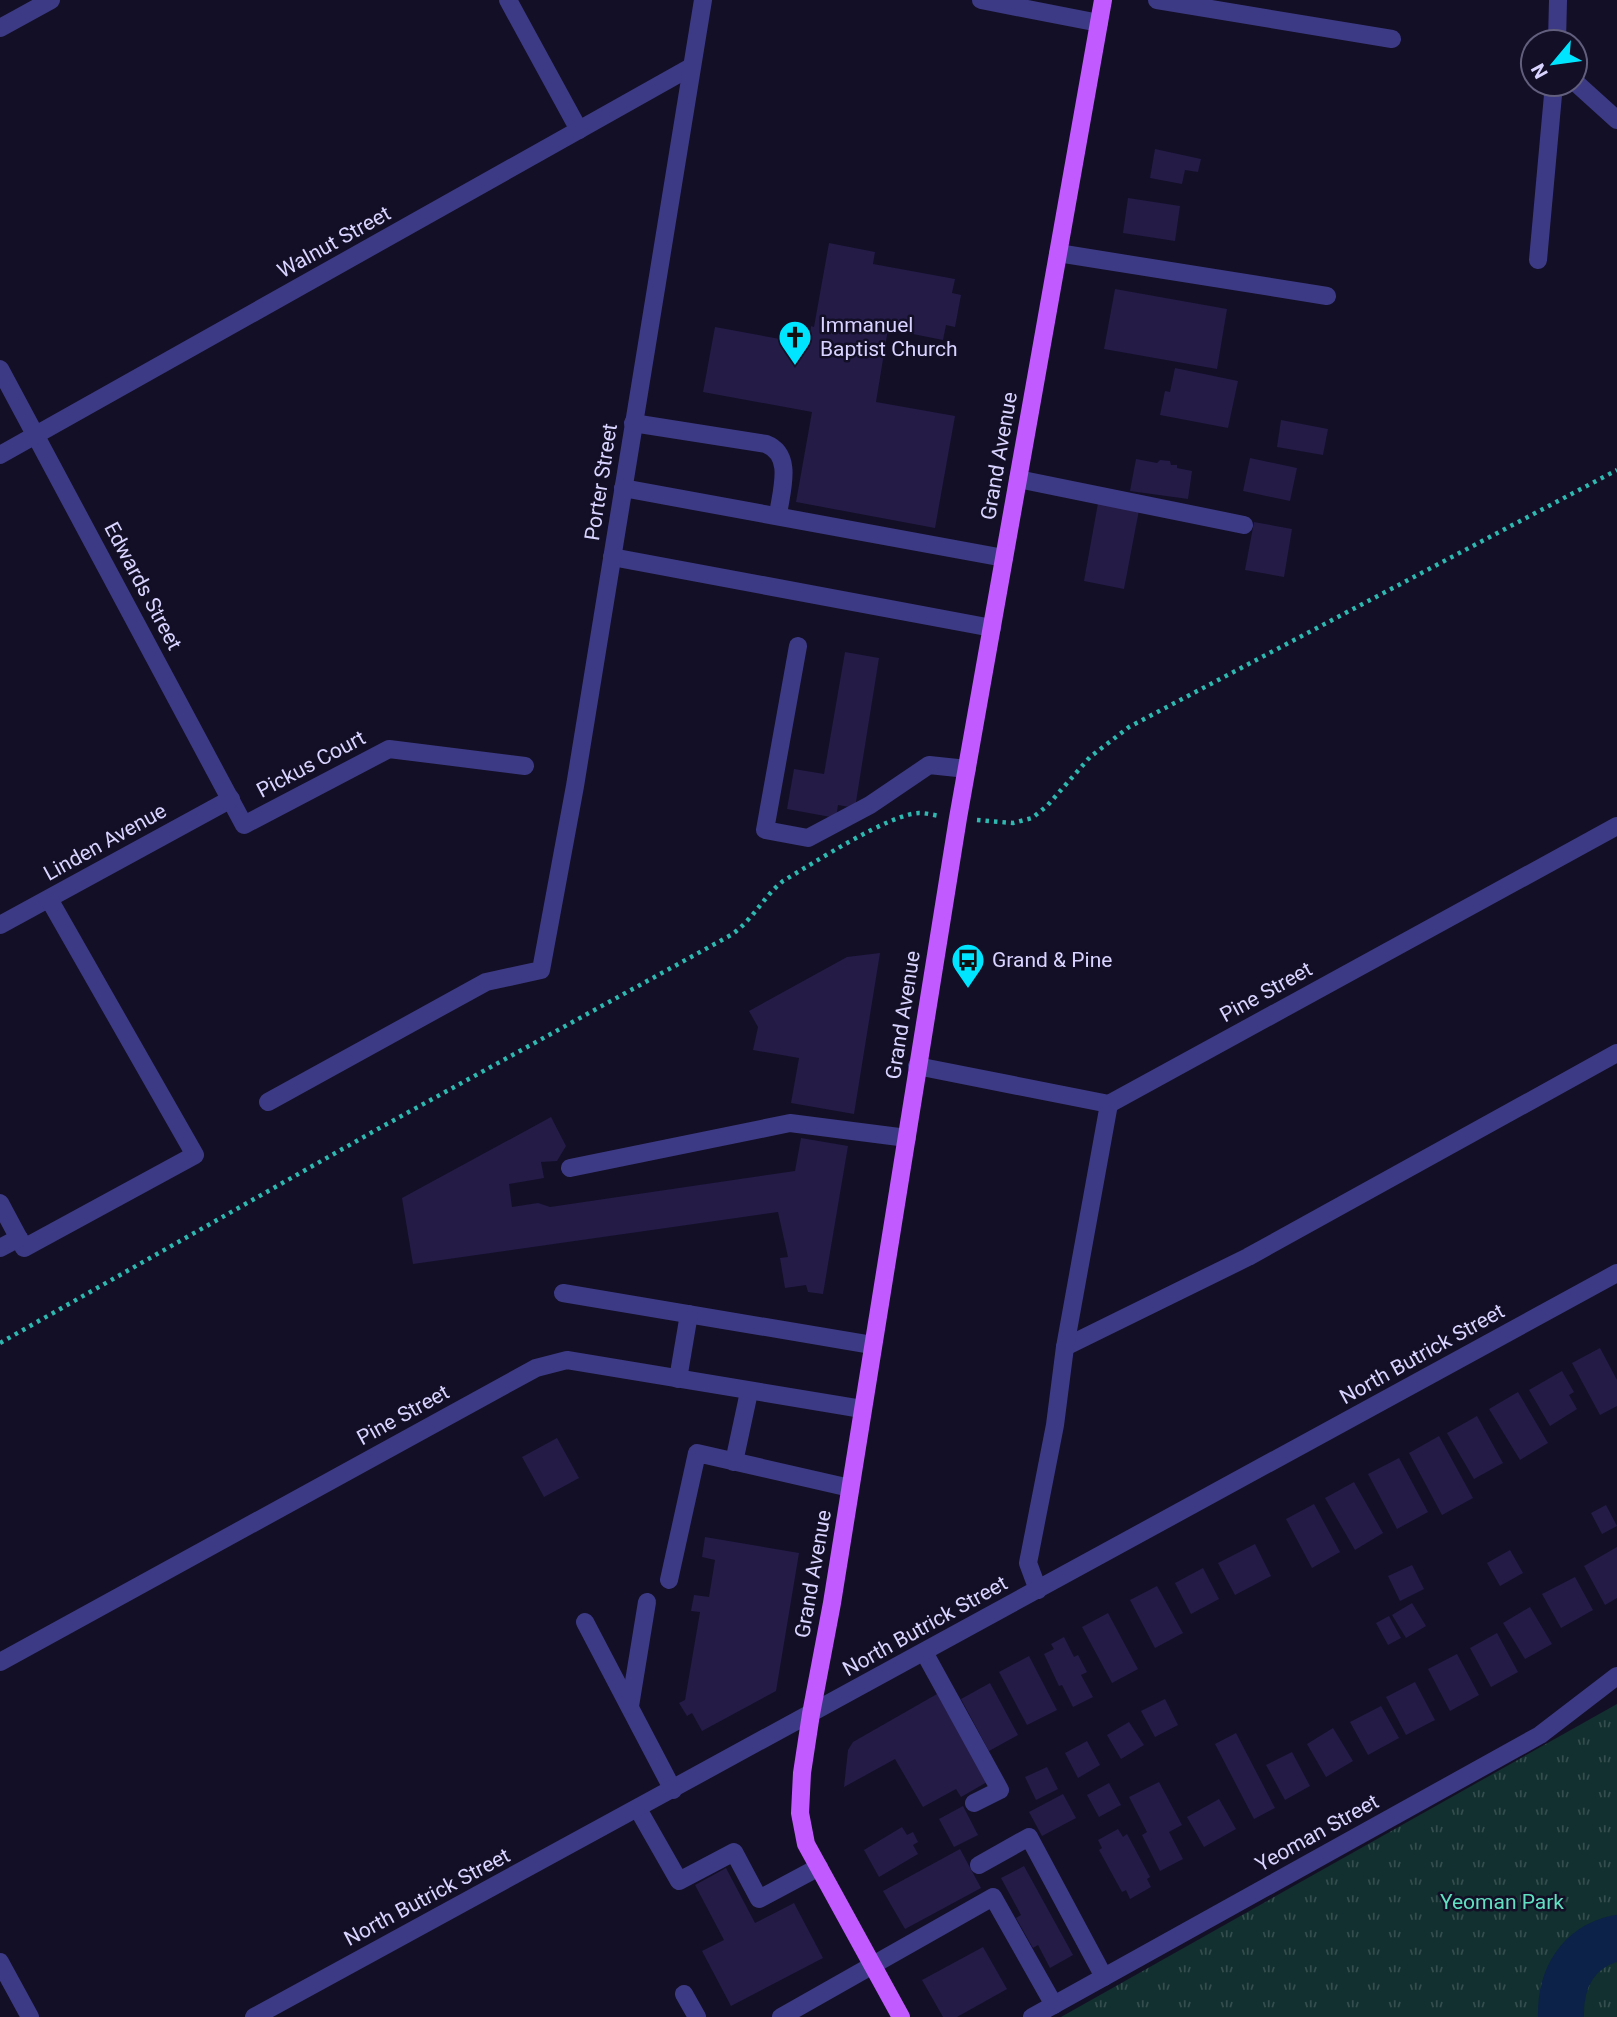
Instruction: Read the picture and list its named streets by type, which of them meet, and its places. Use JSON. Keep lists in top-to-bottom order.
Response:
{
  "streets": {
    "main road": ["Grand Avenue"],
    "street": [
      "Walnut Street",
      "Porter Street",
      "Edwards Street",
      "Pickus Court",
      "Linden Avenue",
      "Pine Street",
      "North Butrick Street",
      "Yeoman Street"
    ]
  },
  "crossings": [
    ["Walnut Street", "Porter Street"],
    ["Walnut Street", "Edwards Street"],
    ["Grand Avenue", "Pine Street"],
    ["Grand Avenue", "North Butrick Street"],
    ["Edwards Street", "Pickus Court"],
    ["Edwards Street", "Linden Avenue"]
  ],
  "parks": ["Yeoman Park"],
  "places": {
    "church": ["Immanuel Baptist Church"],
    "bus stop": ["Grand & Pine"]
  },
  "north": "bottom left"
}
